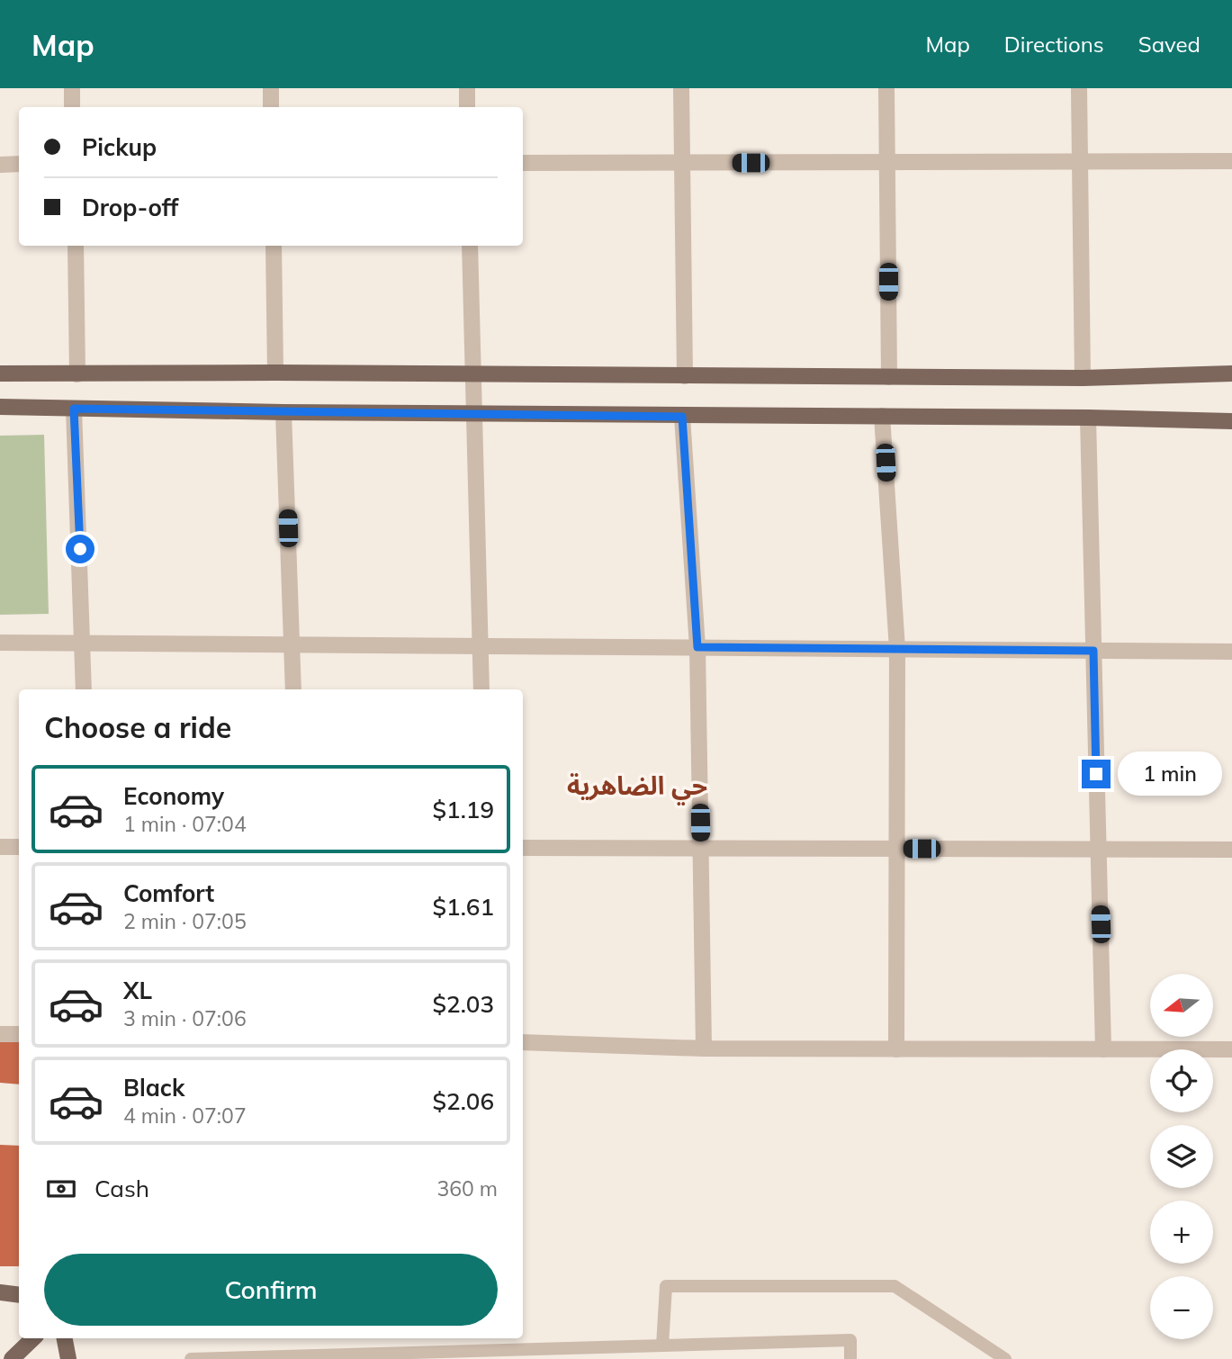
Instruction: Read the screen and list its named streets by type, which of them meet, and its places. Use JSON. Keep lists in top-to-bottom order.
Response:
{
  "districts": ["حي الضاهرية"],
  "north": "left",
  "page": {
    "header": "Map",
    "nav": ["Map", "Directions", "Saved"],
    "banner": ["Pickup", "Drop-off"],
    "heading": "Choose a ride",
    "bubble": "1 min",
    "list": [
      {
        "name": "Economy",
        "note": "1 min · 07:04",
        "value": "$1.19"
      },
      {
        "name": "Comfort",
        "note": "2 min · 07:05",
        "value": "$1.61"
      },
      {
        "name": "XL",
        "note": "3 min · 07:06",
        "value": "$2.03"
      },
      {
        "name": "Black",
        "note": "4 min · 07:07",
        "value": "$2.06"
      }
    ],
    "map_buttons": ["+", "−"],
    "pay": ["Cash", "360 m"],
    "buttons": "Confirm"
  }
}
